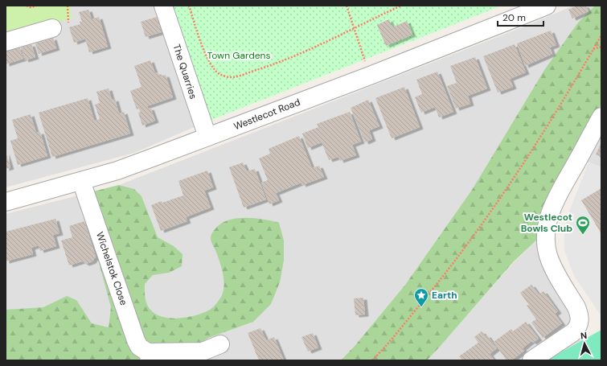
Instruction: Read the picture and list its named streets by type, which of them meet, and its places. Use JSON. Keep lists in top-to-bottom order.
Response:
{
  "streets": {
    "street": ["The Quarries", "Westlecot Road", "Wichelstok Close"]
  },
  "crossings": [
    ["The Quarries", "Westlecot Road"],
    ["Westlecot Road", "Wichelstok Close"]
  ],
  "parks": ["Town Gardens"],
  "places": {
    "sports": ["Westlecot Bowls Club"],
    "place": ["Earth"]
  },
  "scale_bar": "20 m",
  "north": "top"
}
